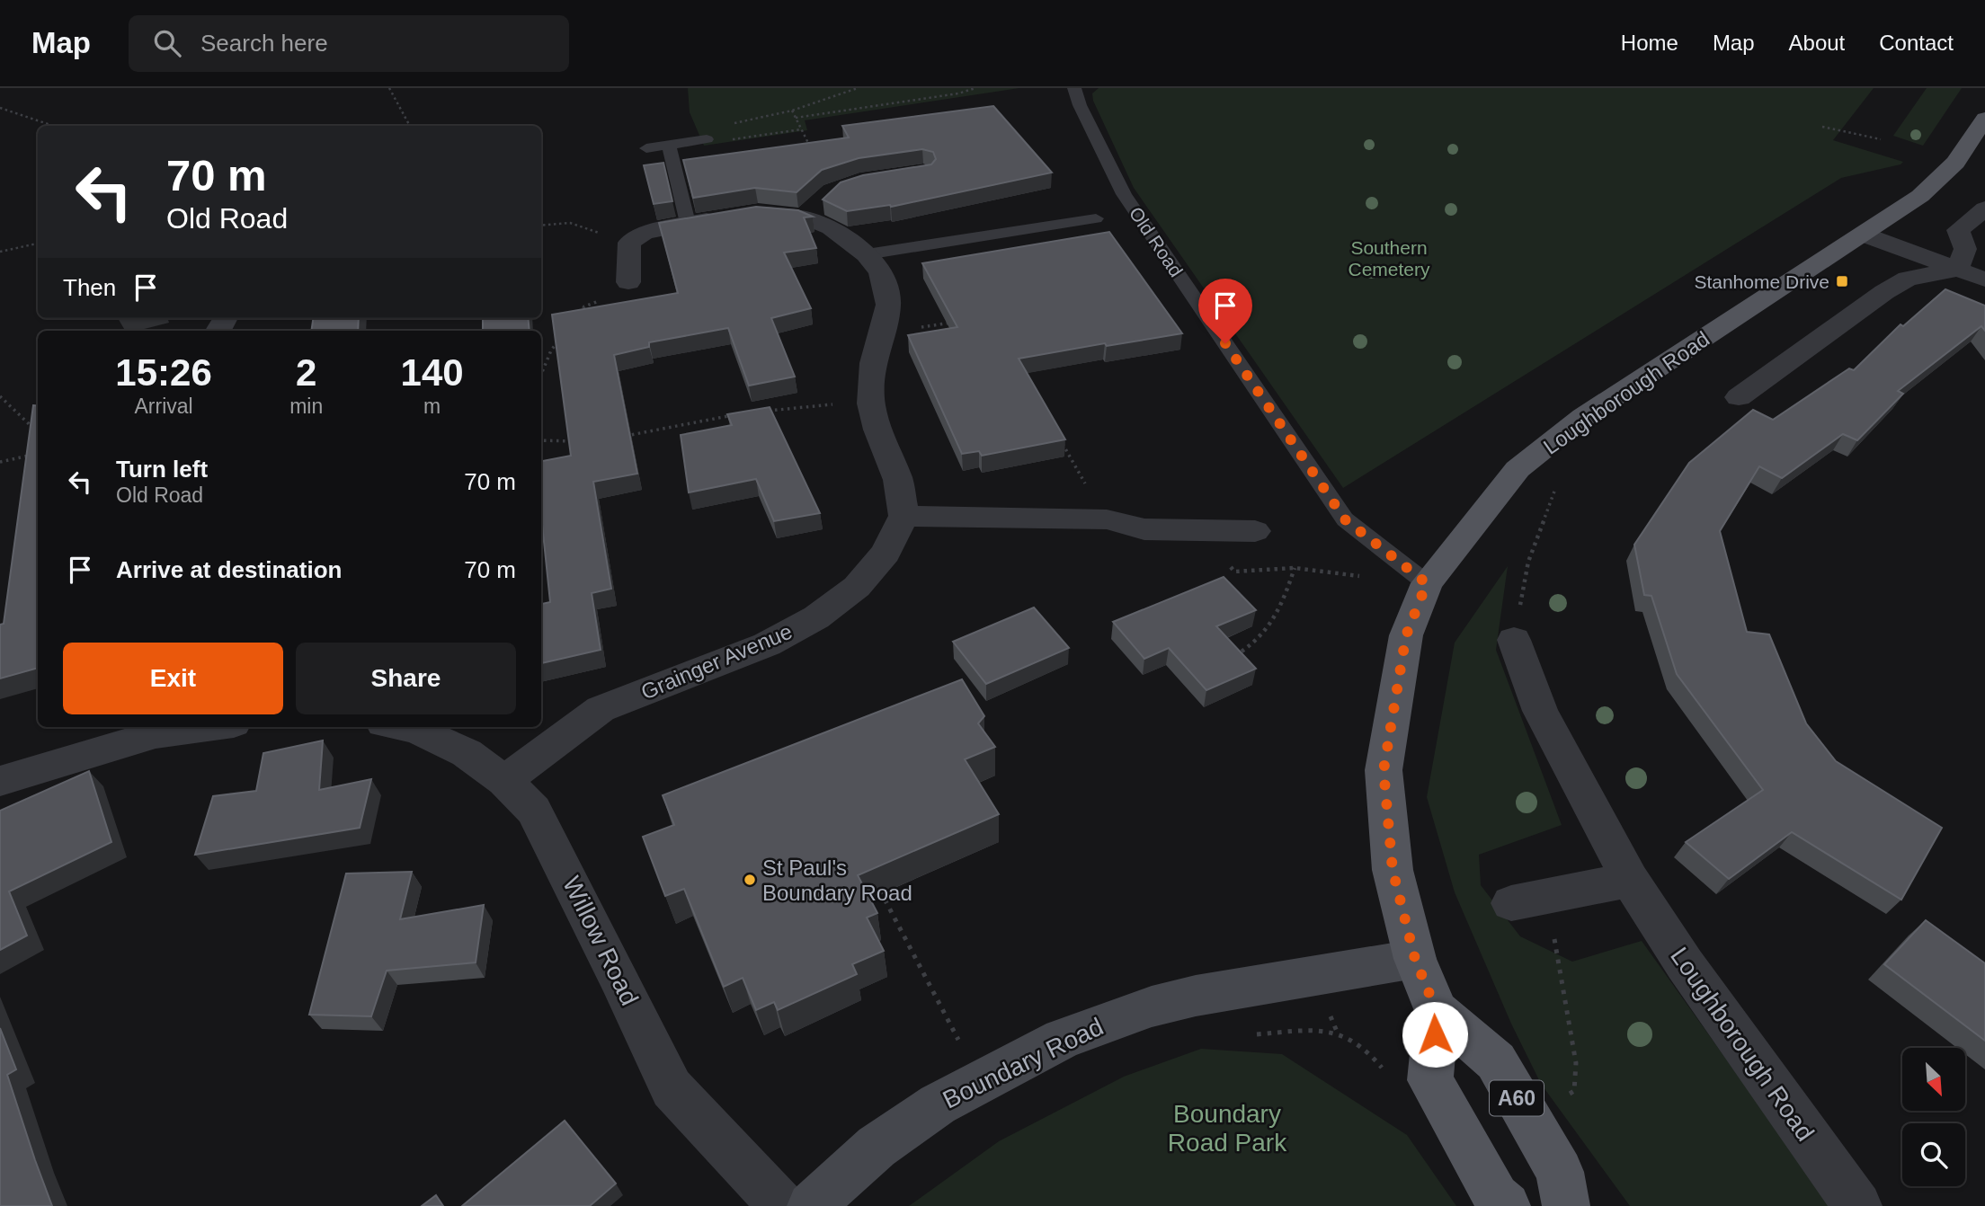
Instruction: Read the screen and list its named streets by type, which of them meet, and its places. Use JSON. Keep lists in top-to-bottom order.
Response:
{
  "streets": {
    "main road": ["Loughborough Road", "A60"],
    "street": ["Grainger Avenue", "Willow Road", "Boundary Road"],
    "lane": ["Old Road"]
  },
  "crossings": [
    ["Old Road", "Loughborough Road"],
    ["Loughborough Road", "Boundary Road"],
    ["Grainger Avenue", "Willow Road"]
  ],
  "parks": ["Southern Cemetery", "Boundary Road Park"],
  "places": {
    "transit": ["Stanhome Drive"],
    "other": ["St Paul's Boundary Road"]
  },
  "north": "bottom right",
  "page": {
    "header": "Map",
    "search": "Search here",
    "nav": [
      "Home",
      "Map",
      "About",
      "Contact"
    ],
    "turn": ["70 m", "Old Road"],
    "then": "Then",
    "eta": [
      "15:26",
      "Arrival",
      "2",
      "min",
      "140",
      "m"
    ],
    "list": [
      {
        "name": "Turn left",
        "note": "Old Road",
        "value": "70 m"
      },
      {
        "name": "Arrive at destination",
        "value": "70 m"
      }
    ],
    "buttons": ["Exit", "Share"]
  }
}
